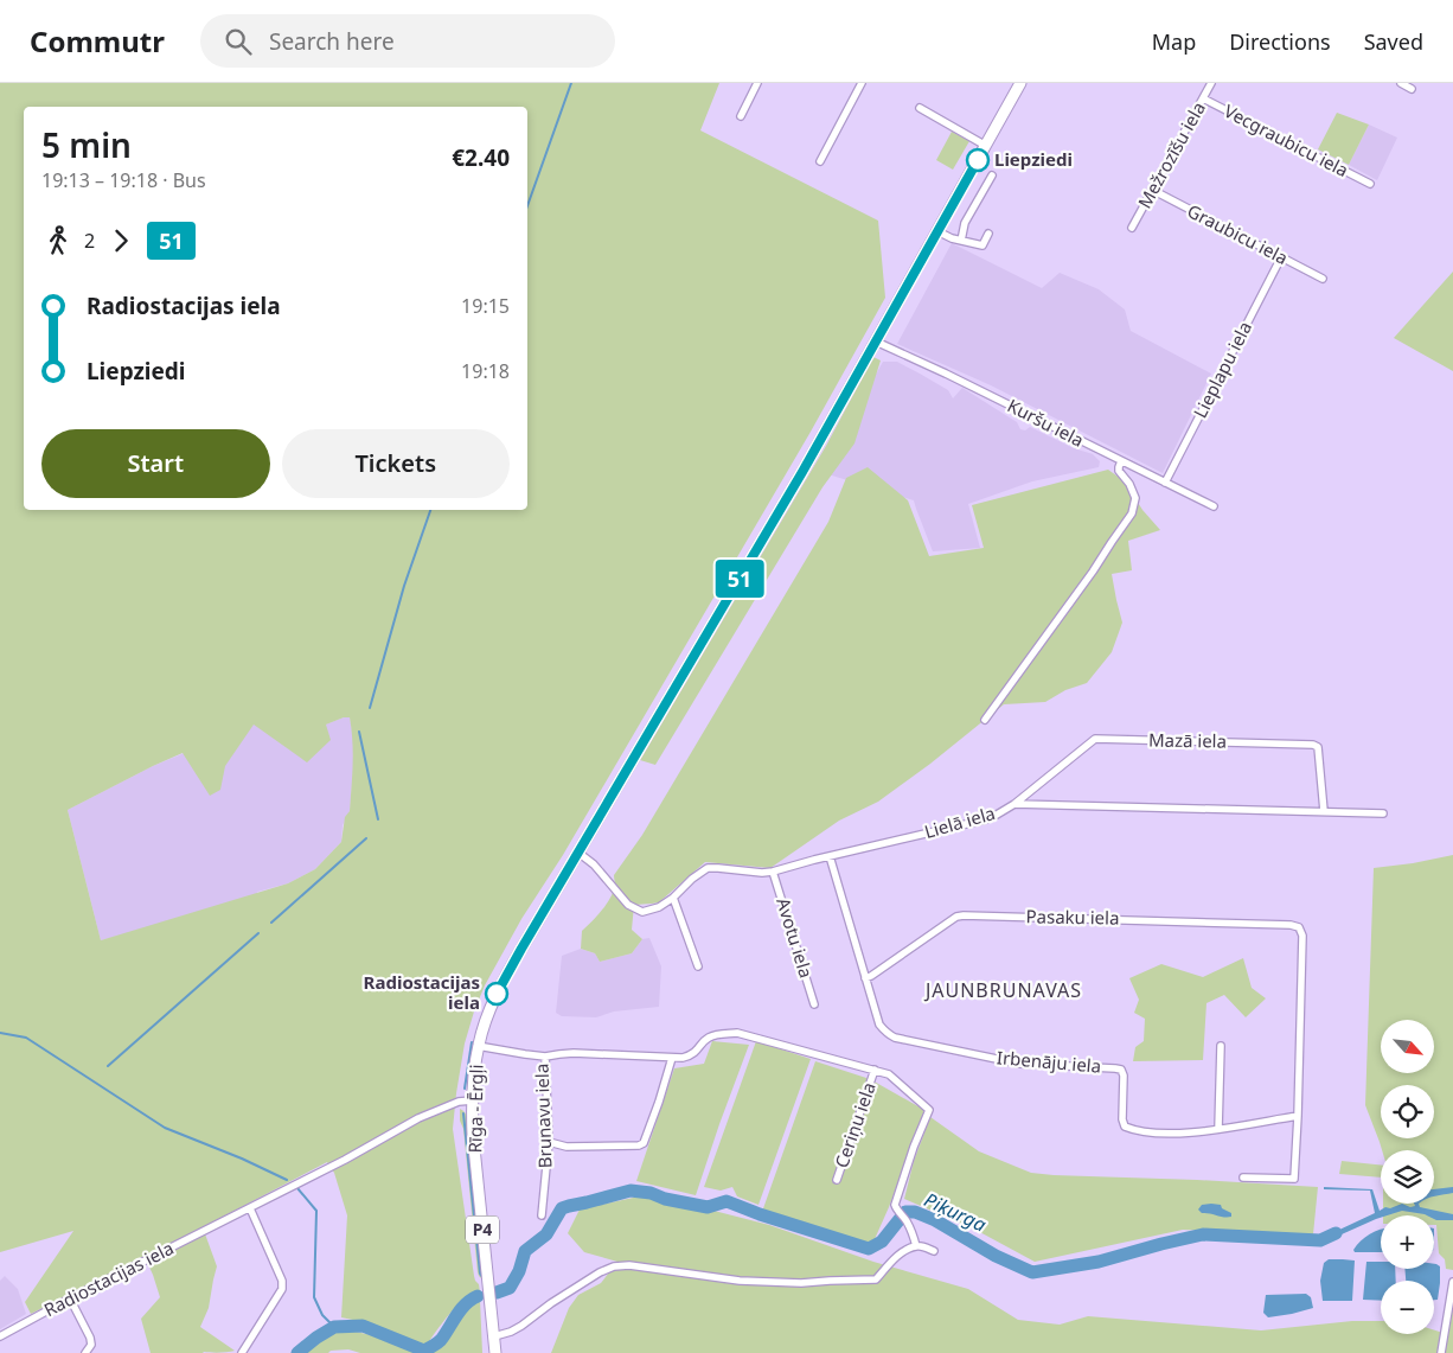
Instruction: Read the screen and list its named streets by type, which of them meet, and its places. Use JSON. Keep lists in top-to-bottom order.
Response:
{
  "streets": {
    "main road": ["Rīga - Ērgļi", "P4"],
    "street": [
      "Vecgraubicu iela",
      "Mežrozīšu iela",
      "Graubicu iela",
      "Lieplapu iela",
      "Kuršu iela",
      "Mazā iela",
      "Lielā iela",
      "Pasaku iela",
      "Avotu iela",
      "Irbenāju iela",
      "Brunavu iela",
      "Ceriņu iela",
      "Radiostacijas iela"
    ]
  },
  "crossings": [
    ["Vecgraubicu iela", "Mežrozīšu iela"],
    ["Mežrozīšu iela", "Graubicu iela"],
    ["Graubicu iela", "Lieplapu iela"],
    ["Lieplapu iela", "Kuršu iela"],
    ["Kuršu iela", "Rīga - Ērgļi"],
    ["Mazā iela", "Lielā iela"],
    ["Lielā iela", "Avotu iela"],
    ["Lielā iela", "Irbenāju iela"],
    ["Lielā iela", "Rīga - Ērgļi"],
    ["Pasaku iela", "Irbenāju iela"],
    ["Rīga - Ērgļi", "Brunavu iela"],
    ["Rīga - Ērgļi", "Radiostacijas iela"]
  ],
  "districts": ["JAUNBRUNAVAS"],
  "water": ["Piķurga"],
  "places": ["Liepziedi", "Radiostacijas iela"],
  "lines": ["bus line 51"],
  "north": "bottom right",
  "page": {
    "header": "Commutr",
    "search": "Search here",
    "nav": ["Map", "Directions", "Saved"],
    "on_map": "51",
    "heading": ["5 min", "19:13 – 19:18 · Bus", "€2.40"],
    "legs": ["2", "51"],
    "list": [
      {
        "name": "Radiostacijas iela",
        "value": "19:15"
      },
      {
        "name": "Liepziedi",
        "value": "19:18"
      }
    ],
    "buttons": ["Start", "Tickets"],
    "map_buttons": ["+", "−"]
  }
}
